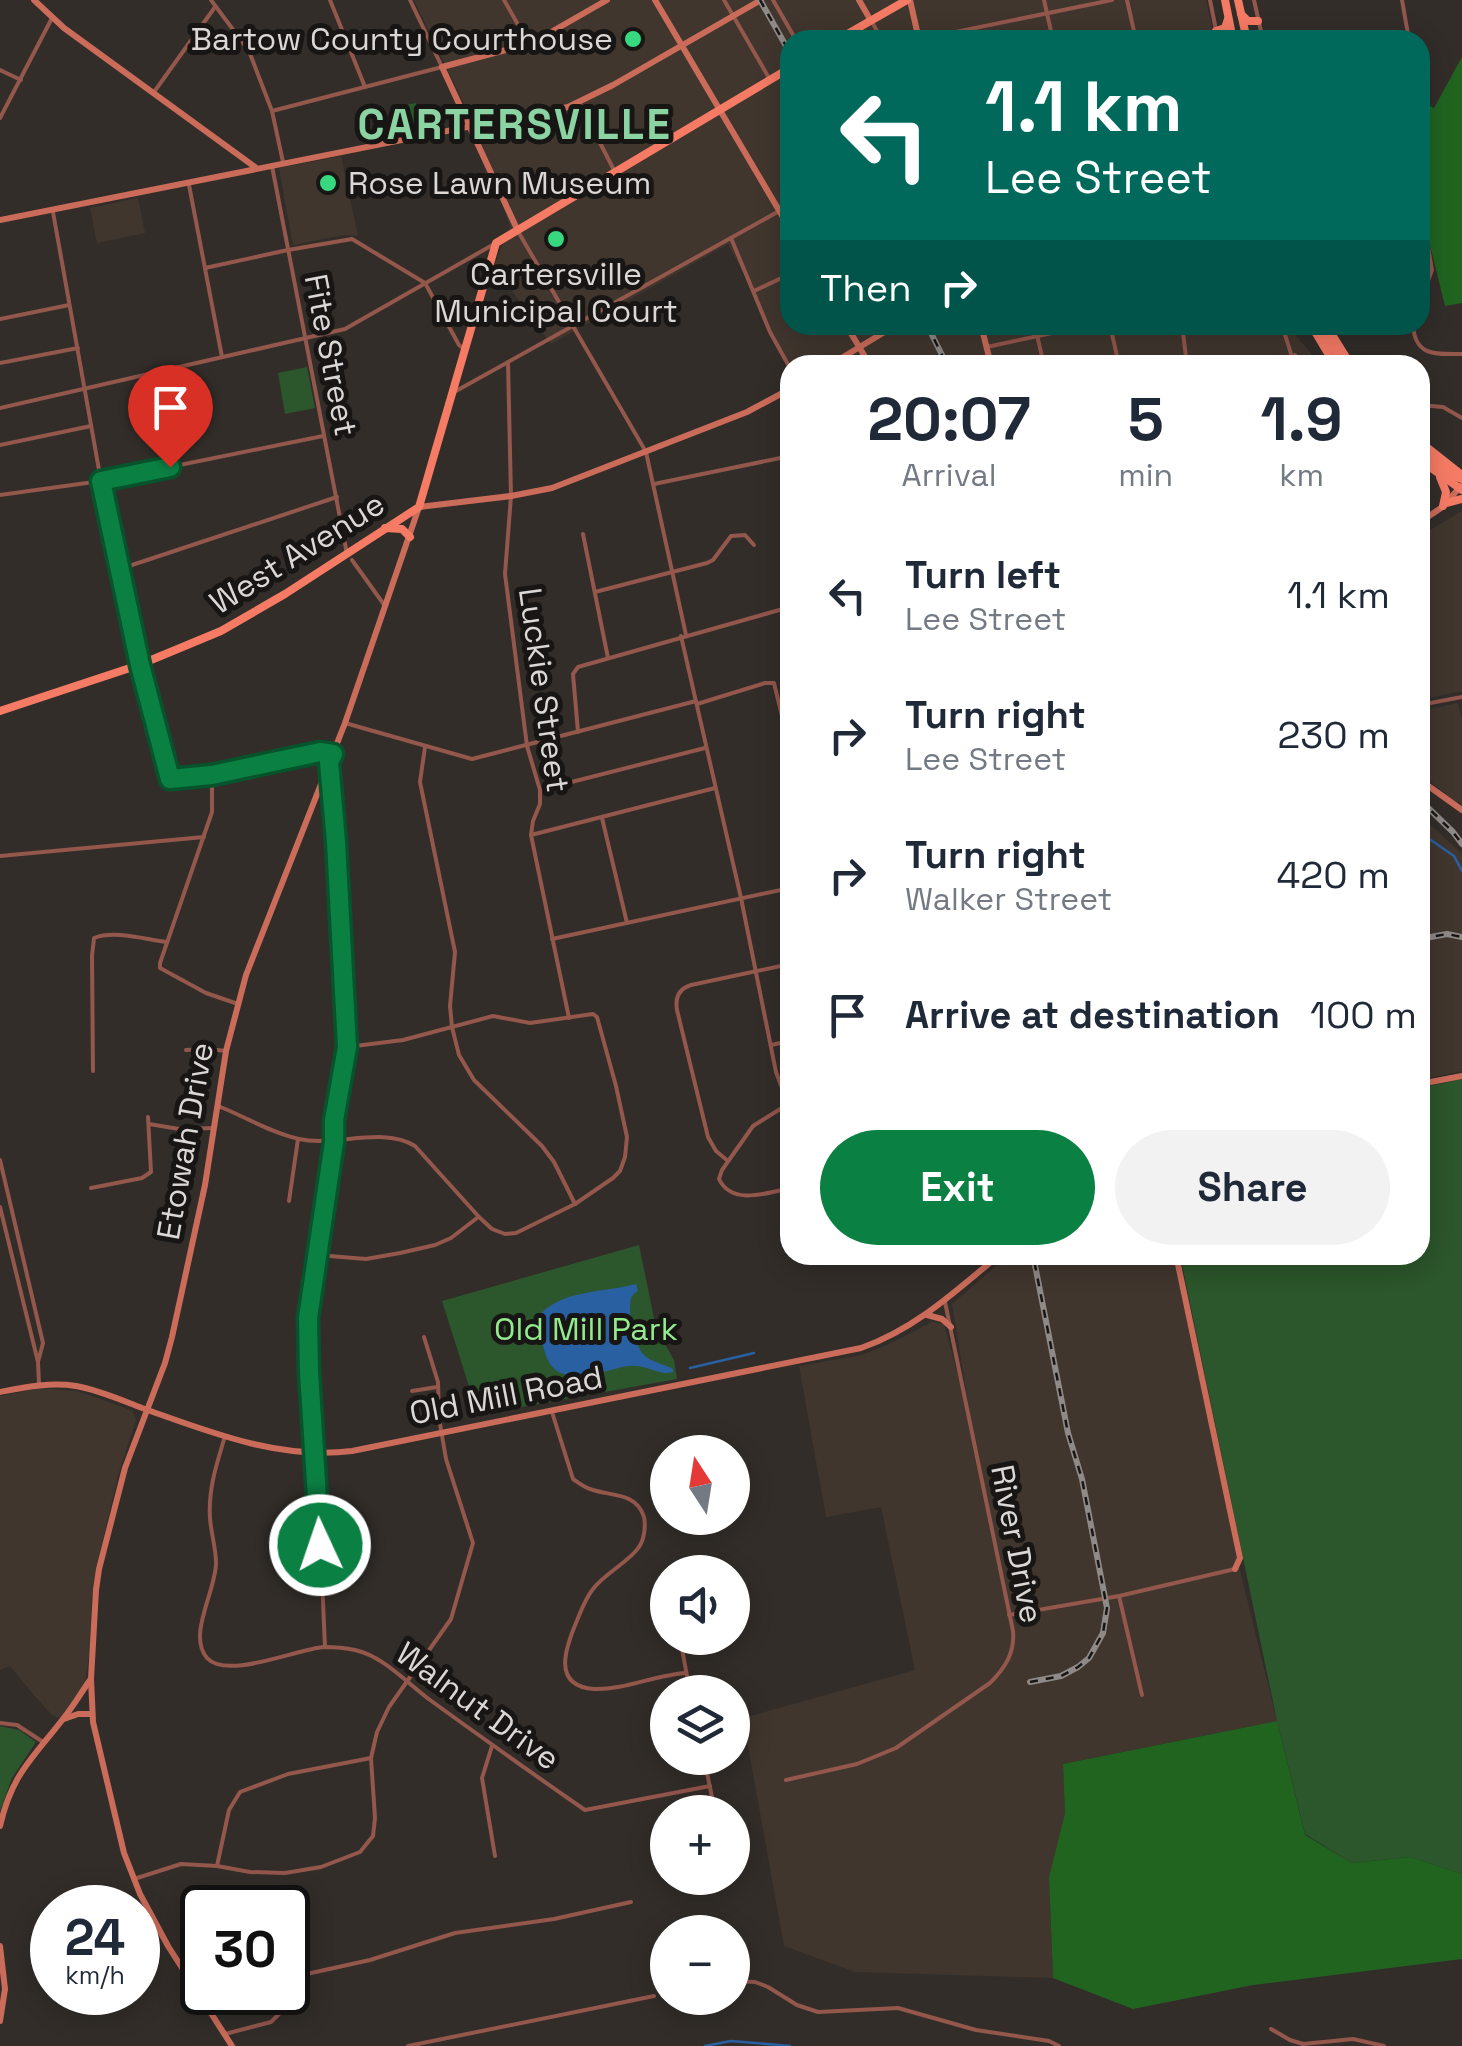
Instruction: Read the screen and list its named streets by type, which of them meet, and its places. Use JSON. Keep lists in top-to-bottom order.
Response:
{
  "streets": {
    "main road": ["West Avenue", "Etowah Drive"],
    "street": [
      "Fite Street",
      "Luckie Street",
      "Old Mill Road",
      "River Drive",
      "Walnut Drive"
    ]
  },
  "crossings": [
    ["Fite Street", "West Avenue"],
    ["Fite Street", "Etowah Drive"],
    ["West Avenue", "Luckie Street"],
    ["West Avenue", "Etowah Drive"],
    ["Etowah Drive", "Old Mill Road"],
    ["Old Mill Road", "River Drive"],
    ["Old Mill Road", "Walnut Drive"]
  ],
  "districts": ["CARTERSVILLE"],
  "parks": ["Old Mill Park"],
  "places": ["Bartow County Courthouse", "Rose Lawn Museum", "Cartersville Municipal Court"],
  "north": "top",
  "page": {
    "turn": ["1.1 km", "Lee Street"],
    "then": "Then",
    "eta": [
      "20:07",
      "Arrival",
      "5",
      "min",
      "1.9",
      "km"
    ],
    "list": [
      {
        "name": "Turn left",
        "note": "Lee Street",
        "value": "1.1 km"
      },
      {
        "name": "Turn right",
        "note": "Lee Street",
        "value": "230 m"
      },
      {
        "name": "Turn right",
        "note": "Walker Street",
        "value": "420 m"
      },
      {
        "name": "Arrive at destination",
        "value": "100 m"
      }
    ],
    "buttons": ["Exit", "Share"],
    "map_buttons": ["+", "−"],
    "speed": "24 km/h",
    "limit": "30"
  }
}
